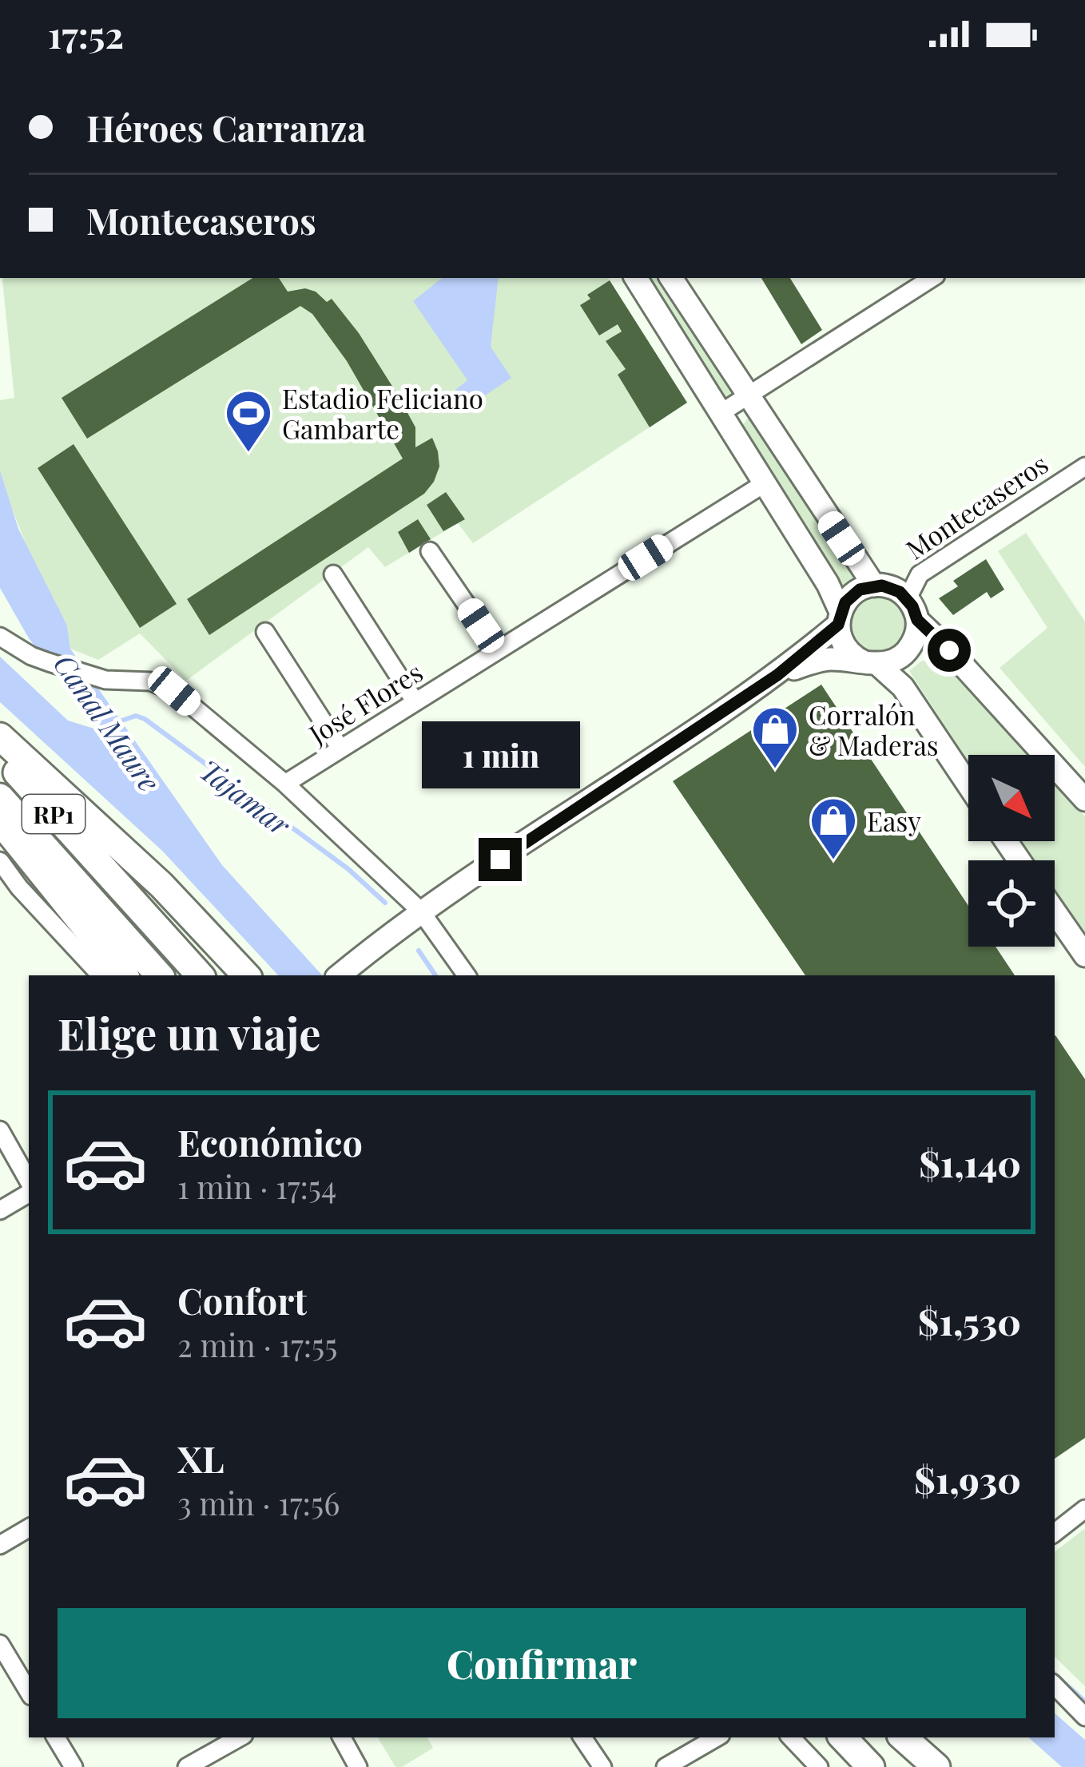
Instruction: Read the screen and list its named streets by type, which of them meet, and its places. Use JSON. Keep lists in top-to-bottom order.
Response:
{
  "streets": {
    "highway": ["RP1"],
    "street": ["Montecaseros", "José Flores"]
  },
  "water": ["Canal Maure", "Tajamar"],
  "places": {
    "sports": ["Estadio Feliciano Gambarte"],
    "shop": ["Corralón & Maderas", "Easy"]
  },
  "north": "bottom right",
  "page": {
    "status": "17:52",
    "banner": ["Héroes Carranza", "Montecaseros"],
    "bubble": "1 min",
    "heading": "Elige un viaje",
    "list": [
      {
        "name": "Económico",
        "note": "1 min · 17:54",
        "value": "$1,140"
      },
      {
        "name": "Confort",
        "note": "2 min · 17:55",
        "value": "$1,530"
      },
      {
        "name": "XL",
        "note": "3 min · 17:56",
        "value": "$1,930"
      }
    ],
    "buttons": "Confirmar"
  }
}
